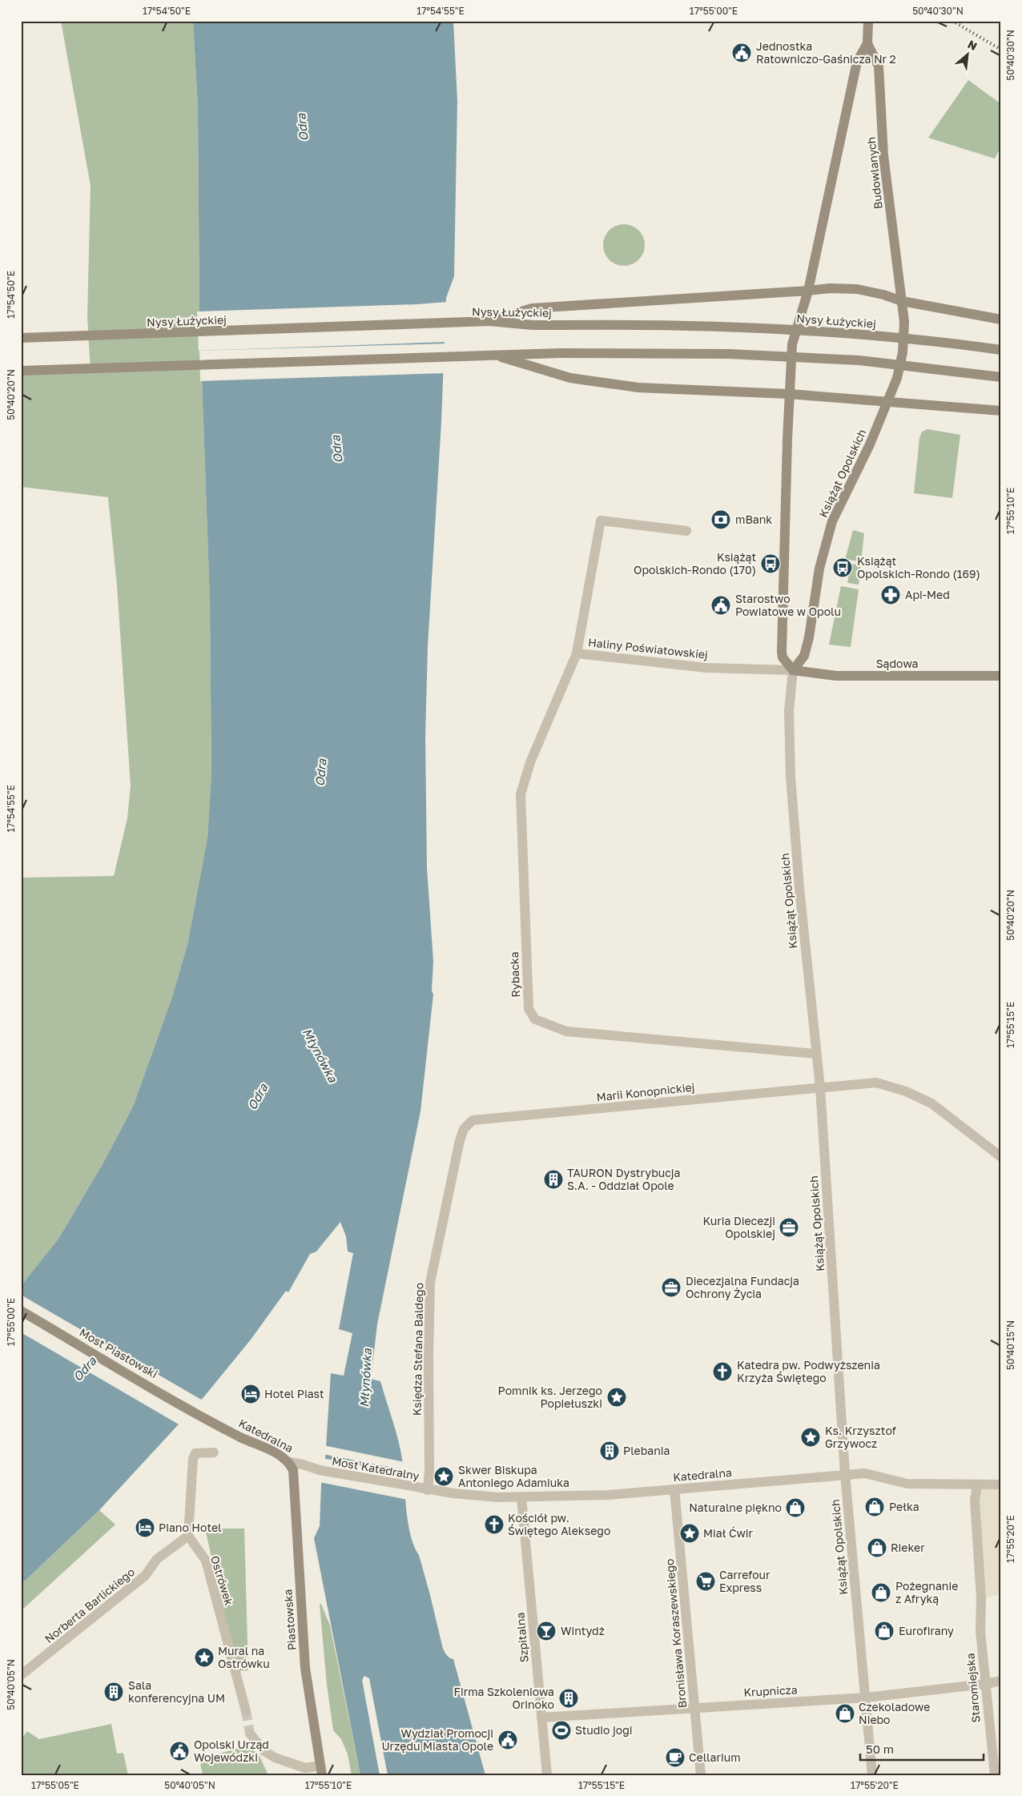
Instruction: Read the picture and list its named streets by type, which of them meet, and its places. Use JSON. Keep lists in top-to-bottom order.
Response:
{
  "streets": {
    "main road": [
      "Budowlanych",
      "Nysy Łużyckiej",
      "Książąt Opolskich",
      "Sądowa",
      "Most Piastowski",
      "Katedralna",
      "Piastowska"
    ],
    "street": [
      "Haliny Poświatowskiej",
      "Rybacka",
      "Marii Konopnickiej",
      "Księdza Stefana Baldego",
      "Most Katedralny",
      "Ostrówek",
      "Norberta Barlickiego",
      "Bronisława Koraszewskiego",
      "Szpitalna",
      "Staromiejska",
      "Krupnicza"
    ]
  },
  "crossings": [
    ["Budowlanych", "Książąt Opolskich"],
    ["Książąt Opolskich", "Haliny Poświatowskiej"],
    ["Książąt Opolskich", "Sądowa"],
    ["Książąt Opolskich", "Rybacka"],
    ["Książąt Opolskich", "Marii Konopnickiej"],
    ["Książąt Opolskich", "Katedralna"],
    ["Książąt Opolskich", "Krupnicza"],
    ["Haliny Poświatowskiej", "Sądowa"],
    ["Haliny Poświatowskiej", "Rybacka"],
    ["Marii Konopnickiej", "Księdza Stefana Baldego"],
    ["Księdza Stefana Baldego", "Katedralna"],
    ["Księdza Stefana Baldego", "Most Katedralny"],
    ["Most Piastowski", "Katedralna"],
    ["Katedralna", "Most Katedralny"],
    ["Katedralna", "Piastowska"],
    ["Katedralna", "Bronisława Koraszewskiego"],
    ["Katedralna", "Szpitalna"],
    ["Katedralna", "Staromiejska"],
    ["Ostrówek", "Norberta Barlickiego"],
    ["Bronisława Koraszewskiego", "Krupnicza"],
    ["Szpitalna", "Krupnicza"],
    ["Staromiejska", "Krupnicza"]
  ],
  "water": ["Odra", "Młynówka"],
  "places": {
    "public building": [
      "Jednostka Ratowniczo-Gaśnicza Nr 2",
      "Starostwo Powiatowe w Opolu",
      "Wydział Promocji Urzędu Miasta Opole",
      "Opolski Urząd Wojewódzki"
    ],
    "bank": ["mBank"],
    "bus stop": ["Książąt Opolskich-Rondo (170)", "Książąt Opolskich-Rondo (169)"],
    "pharmacy": ["Api-Med"],
    "building": [
      "TAURON Dystrybucja S.A. - Oddział Opole",
      "Plebania",
      "Sala konferencyjna UM",
      "Firma Szkoleniowa Orinoko"
    ],
    "office": ["Kuria Diecezji Opolskiej", "Diecezjalna Fundacja Ochrony Życia"],
    "church": ["Katedra pw. Podwyższenia Krzyża Świętego", "Kościół pw. Świętego Aleksego"],
    "hotel": ["Hotel Piast", "Piano Hotel"],
    "place": [
      "Pomnik ks. Jerzego Popiełuszki",
      "Ks. Krzysztof Grzywocz",
      "Skwer Biskupa Antoniego Adamiuka",
      "Miał Ćwir",
      "Mural na Ostrówku"
    ],
    "shop": [
      "Pełka",
      "Naturalne piękno",
      "Rieker",
      "Pożegnanie z Afryką",
      "Eurofirany",
      "Czekoladowe Niebo"
    ],
    "supermarket": ["Carrefour Express"],
    "bar": ["Wintydż"],
    "sports": ["Studio jogi"],
    "cafe": ["Cellarium"]
  },
  "scale_bar": "50 m",
  "north": "top right",
  "coordinates": [
    "17°54'50\"E",
    "17°54'55\"E",
    "17°55'00\"E",
    "50°40'30\"N",
    "50°40'20\"N",
    "17°55'10\"E",
    "17°55'15\"E",
    "50°40'15\"N",
    "17°55'20\"E",
    "50°40'05\"N",
    "17°55'05\"E"
  ]
}
